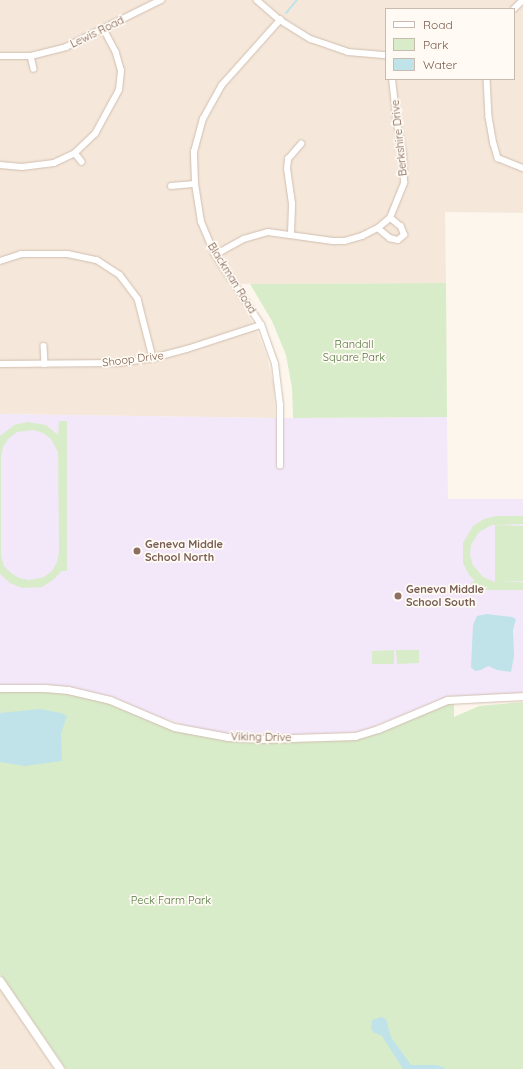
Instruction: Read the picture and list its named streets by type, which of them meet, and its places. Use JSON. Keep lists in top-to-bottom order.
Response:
{
  "streets": {
    "street": [
      "Lewis Road",
      "Berkshire Drive",
      "Blackman Road",
      "Shoop Drive",
      "Viking Drive"
    ]
  },
  "crossings": [
    ["Berkshire Drive", "Blackman Road"],
    ["Blackman Road", "Shoop Drive"]
  ],
  "parks": ["Randall Square Park", "Peck Farm Park"],
  "places": ["Geneva Middle School North", "Geneva Middle School South"],
  "legend": ["Road", "Park", "Water"]
}
